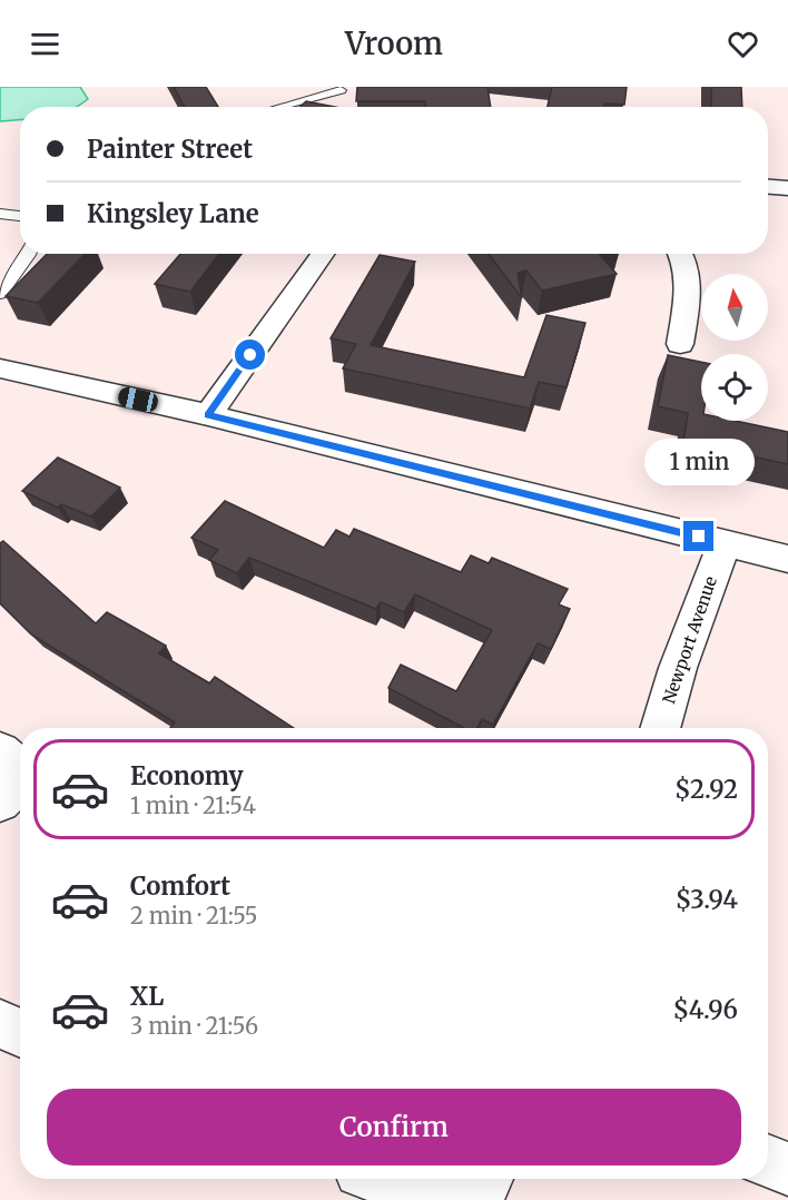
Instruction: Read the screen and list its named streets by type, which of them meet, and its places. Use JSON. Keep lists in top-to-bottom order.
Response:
{
  "streets": {
    "street": ["Newport Avenue"]
  },
  "north": "top",
  "page": {
    "header": "Vroom",
    "banner": ["Painter Street", "Kingsley Lane"],
    "bubble": "1 min",
    "list": [
      {
        "name": "Economy",
        "note": "1 min · 21:54",
        "value": "$2.92"
      },
      {
        "name": "Comfort",
        "note": "2 min · 21:55",
        "value": "$3.94"
      },
      {
        "name": "XL",
        "note": "3 min · 21:56",
        "value": "$4.96"
      }
    ],
    "buttons": "Confirm"
  }
}
